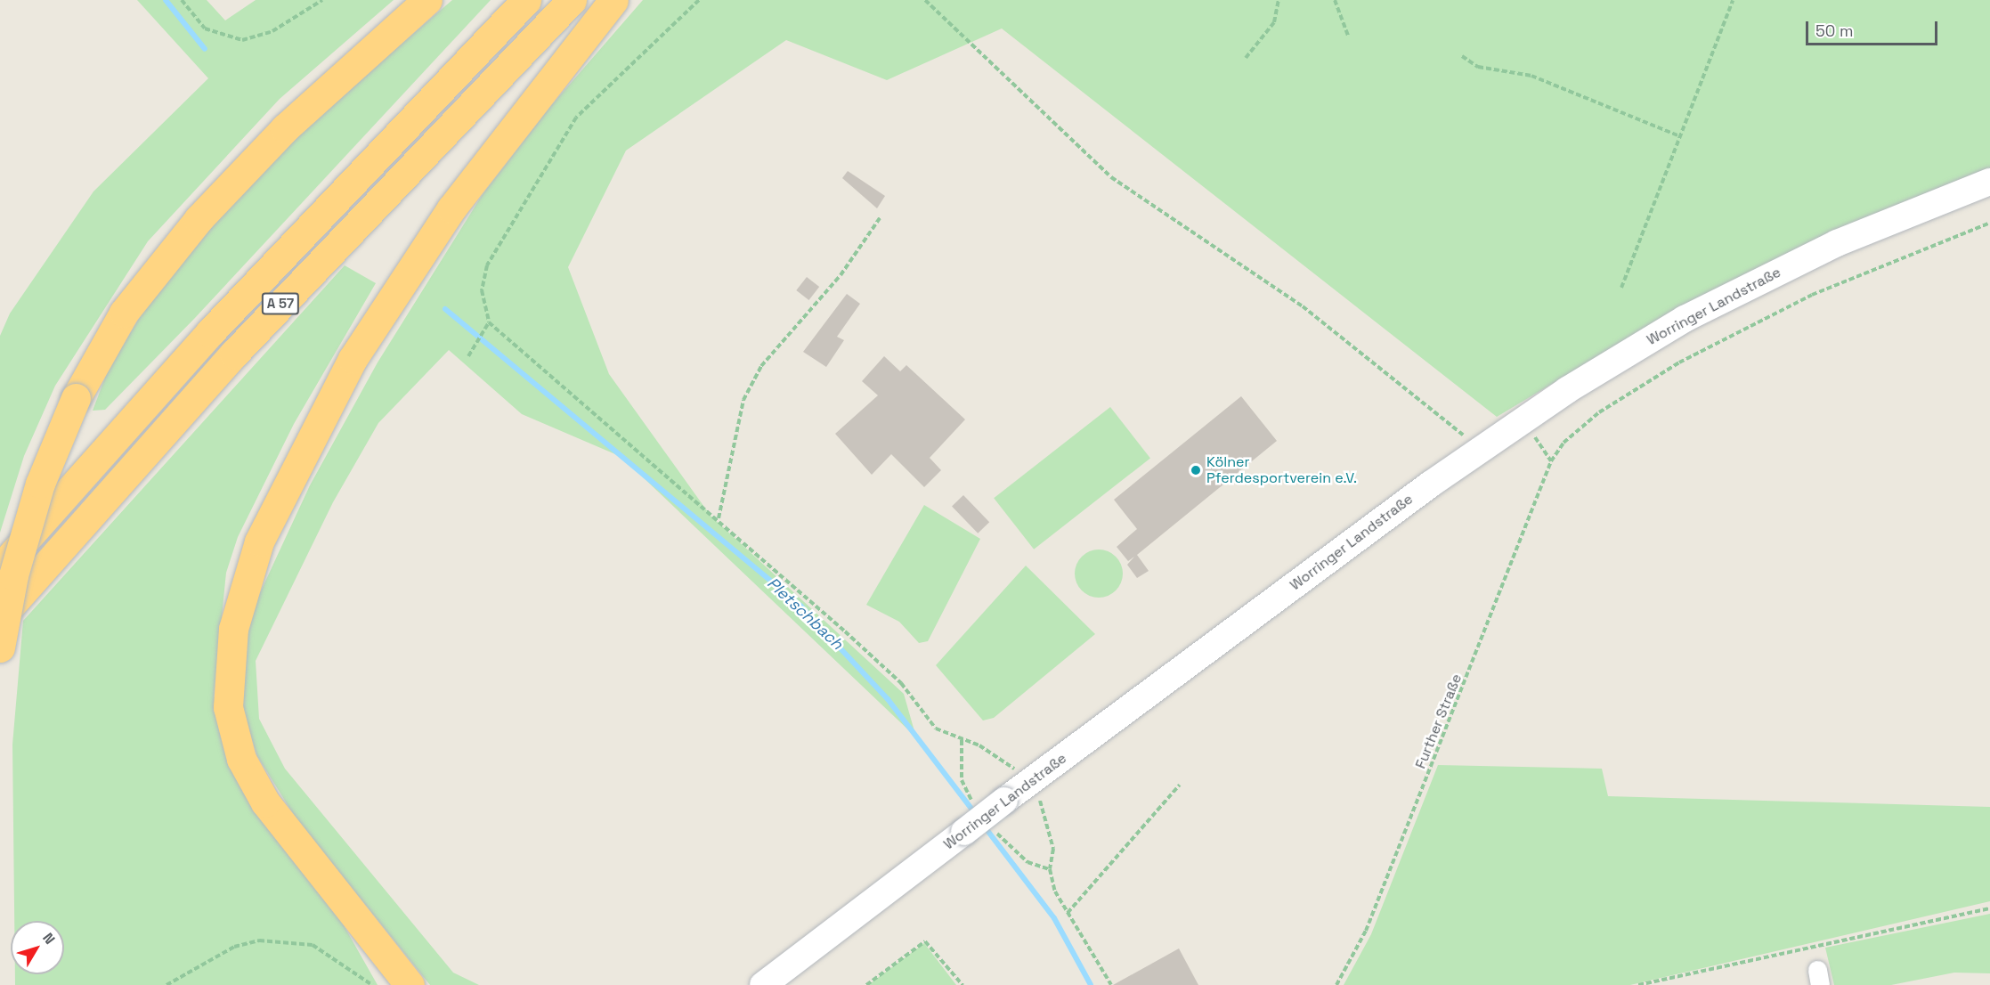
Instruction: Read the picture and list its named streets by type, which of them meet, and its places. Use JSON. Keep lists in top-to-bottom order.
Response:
{
  "streets": {
    "highway": ["A 57"],
    "main road": ["Worringer Landstraße"],
    "path": ["Further Straße"]
  },
  "water": ["Pletschbach"],
  "places": ["Kölner Pferdesportverein e.V."],
  "scale_bar": "50 m",
  "north": "top right"
}
